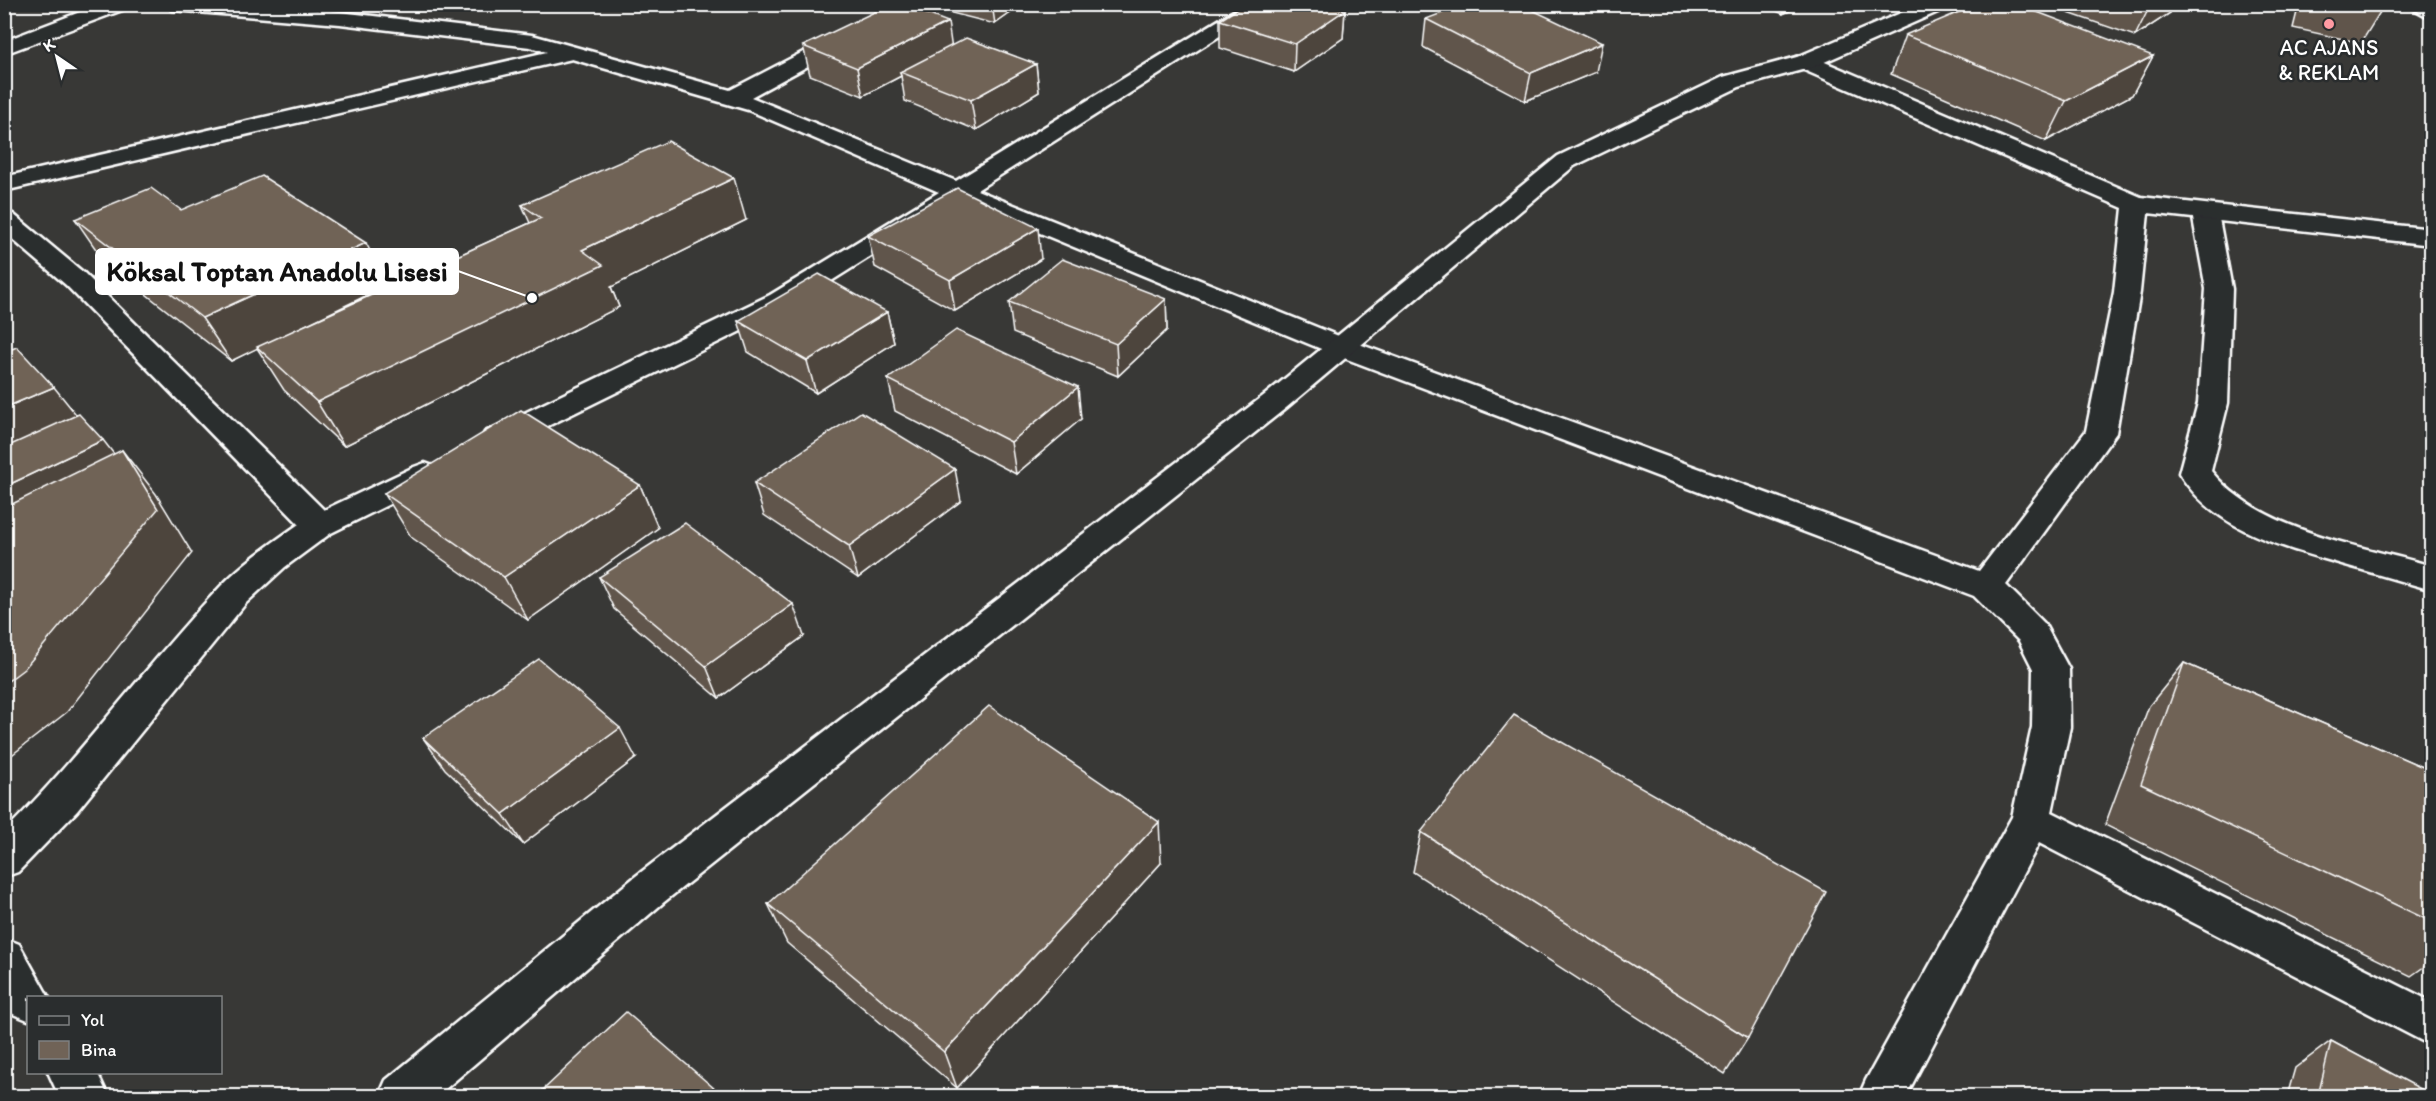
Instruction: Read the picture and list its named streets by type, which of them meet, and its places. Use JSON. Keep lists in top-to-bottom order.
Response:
{
  "places": ["AC AJANS & REKLAM", "Köksal Toptan Anadolu Lisesi"],
  "legend": ["Yol", "Bina"],
  "north": "top left"
}
